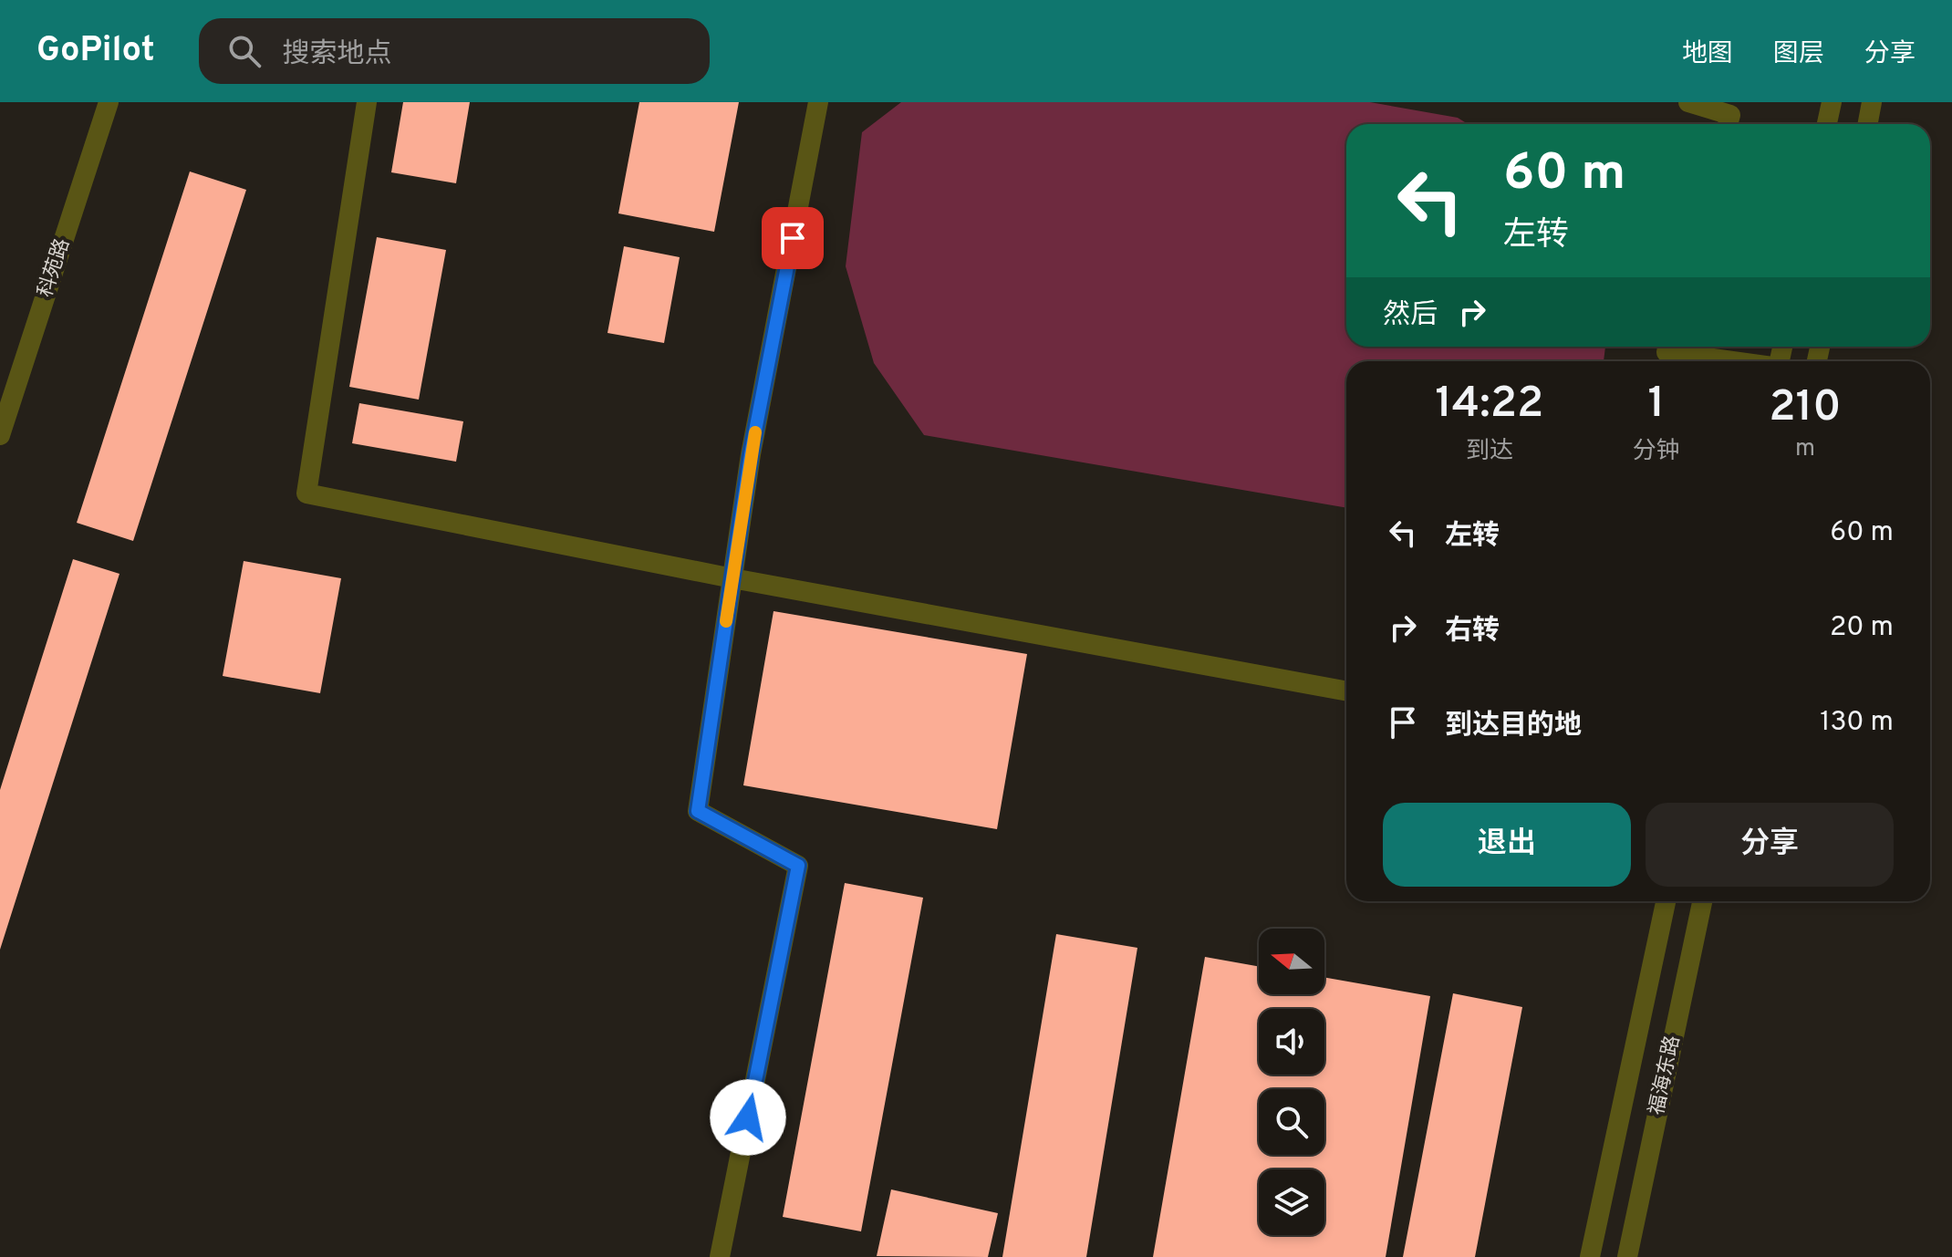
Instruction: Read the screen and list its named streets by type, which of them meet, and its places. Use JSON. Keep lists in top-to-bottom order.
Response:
{
  "streets": {
    "street": ["科苑路", "福海东路"]
  },
  "north": "left",
  "page": {
    "header": "GoPilot",
    "search": "搜索地点",
    "nav": ["地图", "图层", "分享"],
    "turn": ["60 m", "左转"],
    "then": "然后",
    "eta": [
      "14:22",
      "到达",
      "1",
      "分钟",
      "210",
      "m"
    ],
    "list": [
      {
        "name": "左转",
        "value": "60 m"
      },
      {
        "name": "右转",
        "value": "20 m"
      },
      {
        "name": "到达目的地",
        "value": "130 m"
      }
    ],
    "buttons": ["退出", "分享"]
  }
}
